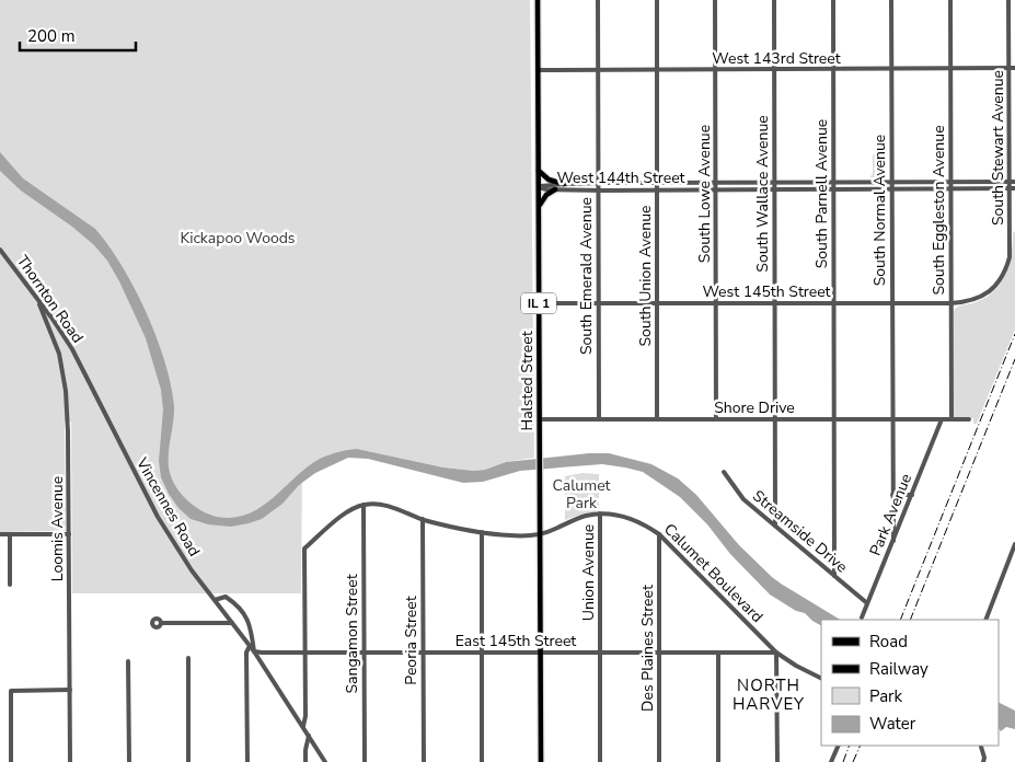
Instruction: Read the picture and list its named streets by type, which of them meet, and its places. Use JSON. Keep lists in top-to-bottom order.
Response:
{
  "streets": {
    "main road": ["IL 1", "Halsted Street"],
    "street": [
      "West 143rd Street",
      "South Stewart Avenue",
      "West 144th Street",
      "South Lowe Avenue",
      "South Wallace Avenue",
      "South Parnell Avenue",
      "South Normal Avenue",
      "South Eggleston Avenue",
      "South Emerald Avenue",
      "South Union Avenue",
      "West 145th Street",
      "Thornton Road",
      "Shore Drive",
      "Vincennes Road",
      "Park Avenue",
      "Loomis Avenue",
      "Streamside Drive",
      "Union Avenue",
      "Calumet Boulevard",
      "Sangamon Street",
      "Peoria Street",
      "East 145th Street",
      "Des Plaines Street"
    ]
  },
  "crossings": [
    ["West 143rd Street", "South Stewart Avenue"],
    ["West 143rd Street", "South Lowe Avenue"],
    ["West 143rd Street", "South Wallace Avenue"],
    ["West 143rd Street", "South Parnell Avenue"],
    ["West 143rd Street", "South Normal Avenue"],
    ["West 143rd Street", "South Eggleston Avenue"],
    ["West 143rd Street", "South Emerald Avenue"],
    ["West 143rd Street", "South Union Avenue"],
    ["West 143rd Street", "Halsted Street"],
    ["South Stewart Avenue", "West 144th Street"],
    ["South Stewart Avenue", "West 145th Street"],
    ["West 144th Street", "South Lowe Avenue"],
    ["West 144th Street", "South Wallace Avenue"],
    ["West 144th Street", "South Parnell Avenue"],
    ["West 144th Street", "South Normal Avenue"],
    ["West 144th Street", "South Eggleston Avenue"],
    ["West 144th Street", "South Emerald Avenue"],
    ["West 144th Street", "South Union Avenue"],
    ["West 144th Street", "Halsted Street"],
    ["South Lowe Avenue", "West 145th Street"],
    ["South Lowe Avenue", "Shore Drive"],
    ["South Wallace Avenue", "West 145th Street"],
    ["South Wallace Avenue", "Shore Drive"],
    ["South Wallace Avenue", "Streamside Drive"],
    ["South Parnell Avenue", "West 145th Street"],
    ["South Parnell Avenue", "Shore Drive"],
    ["South Parnell Avenue", "Streamside Drive"],
    ["South Normal Avenue", "West 145th Street"],
    ["South Normal Avenue", "Shore Drive"],
    ["South Normal Avenue", "Park Avenue"],
    ["South Eggleston Avenue", "West 145th Street"],
    ["South Eggleston Avenue", "Shore Drive"],
    ["South Emerald Avenue", "West 145th Street"],
    ["South Emerald Avenue", "Shore Drive"],
    ["South Union Avenue", "West 145th Street"],
    ["South Union Avenue", "Shore Drive"],
    ["West 145th Street", "Halsted Street"],
    ["Thornton Road", "Vincennes Road"],
    ["Thornton Road", "Loomis Avenue"],
    ["Halsted Street", "Shore Drive"],
    ["Halsted Street", "Calumet Boulevard"],
    ["Halsted Street", "East 145th Street"],
    ["Shore Drive", "Park Avenue"],
    ["Vincennes Road", "East 145th Street"],
    ["Park Avenue", "Streamside Drive"],
    ["Union Avenue", "Calumet Boulevard"],
    ["Union Avenue", "East 145th Street"],
    ["Calumet Boulevard", "Sangamon Street"],
    ["Calumet Boulevard", "Peoria Street"],
    ["Calumet Boulevard", "East 145th Street"],
    ["Calumet Boulevard", "Des Plaines Street"],
    ["Sangamon Street", "East 145th Street"],
    ["Peoria Street", "East 145th Street"],
    ["East 145th Street", "Des Plaines Street"]
  ],
  "districts": ["NORTH HARVEY"],
  "parks": ["Kickapoo Woods", "Calumet Park"],
  "legend": [
    "Road",
    "Railway",
    "Park",
    "Water"
  ],
  "scale_bar": "200 m"
}
